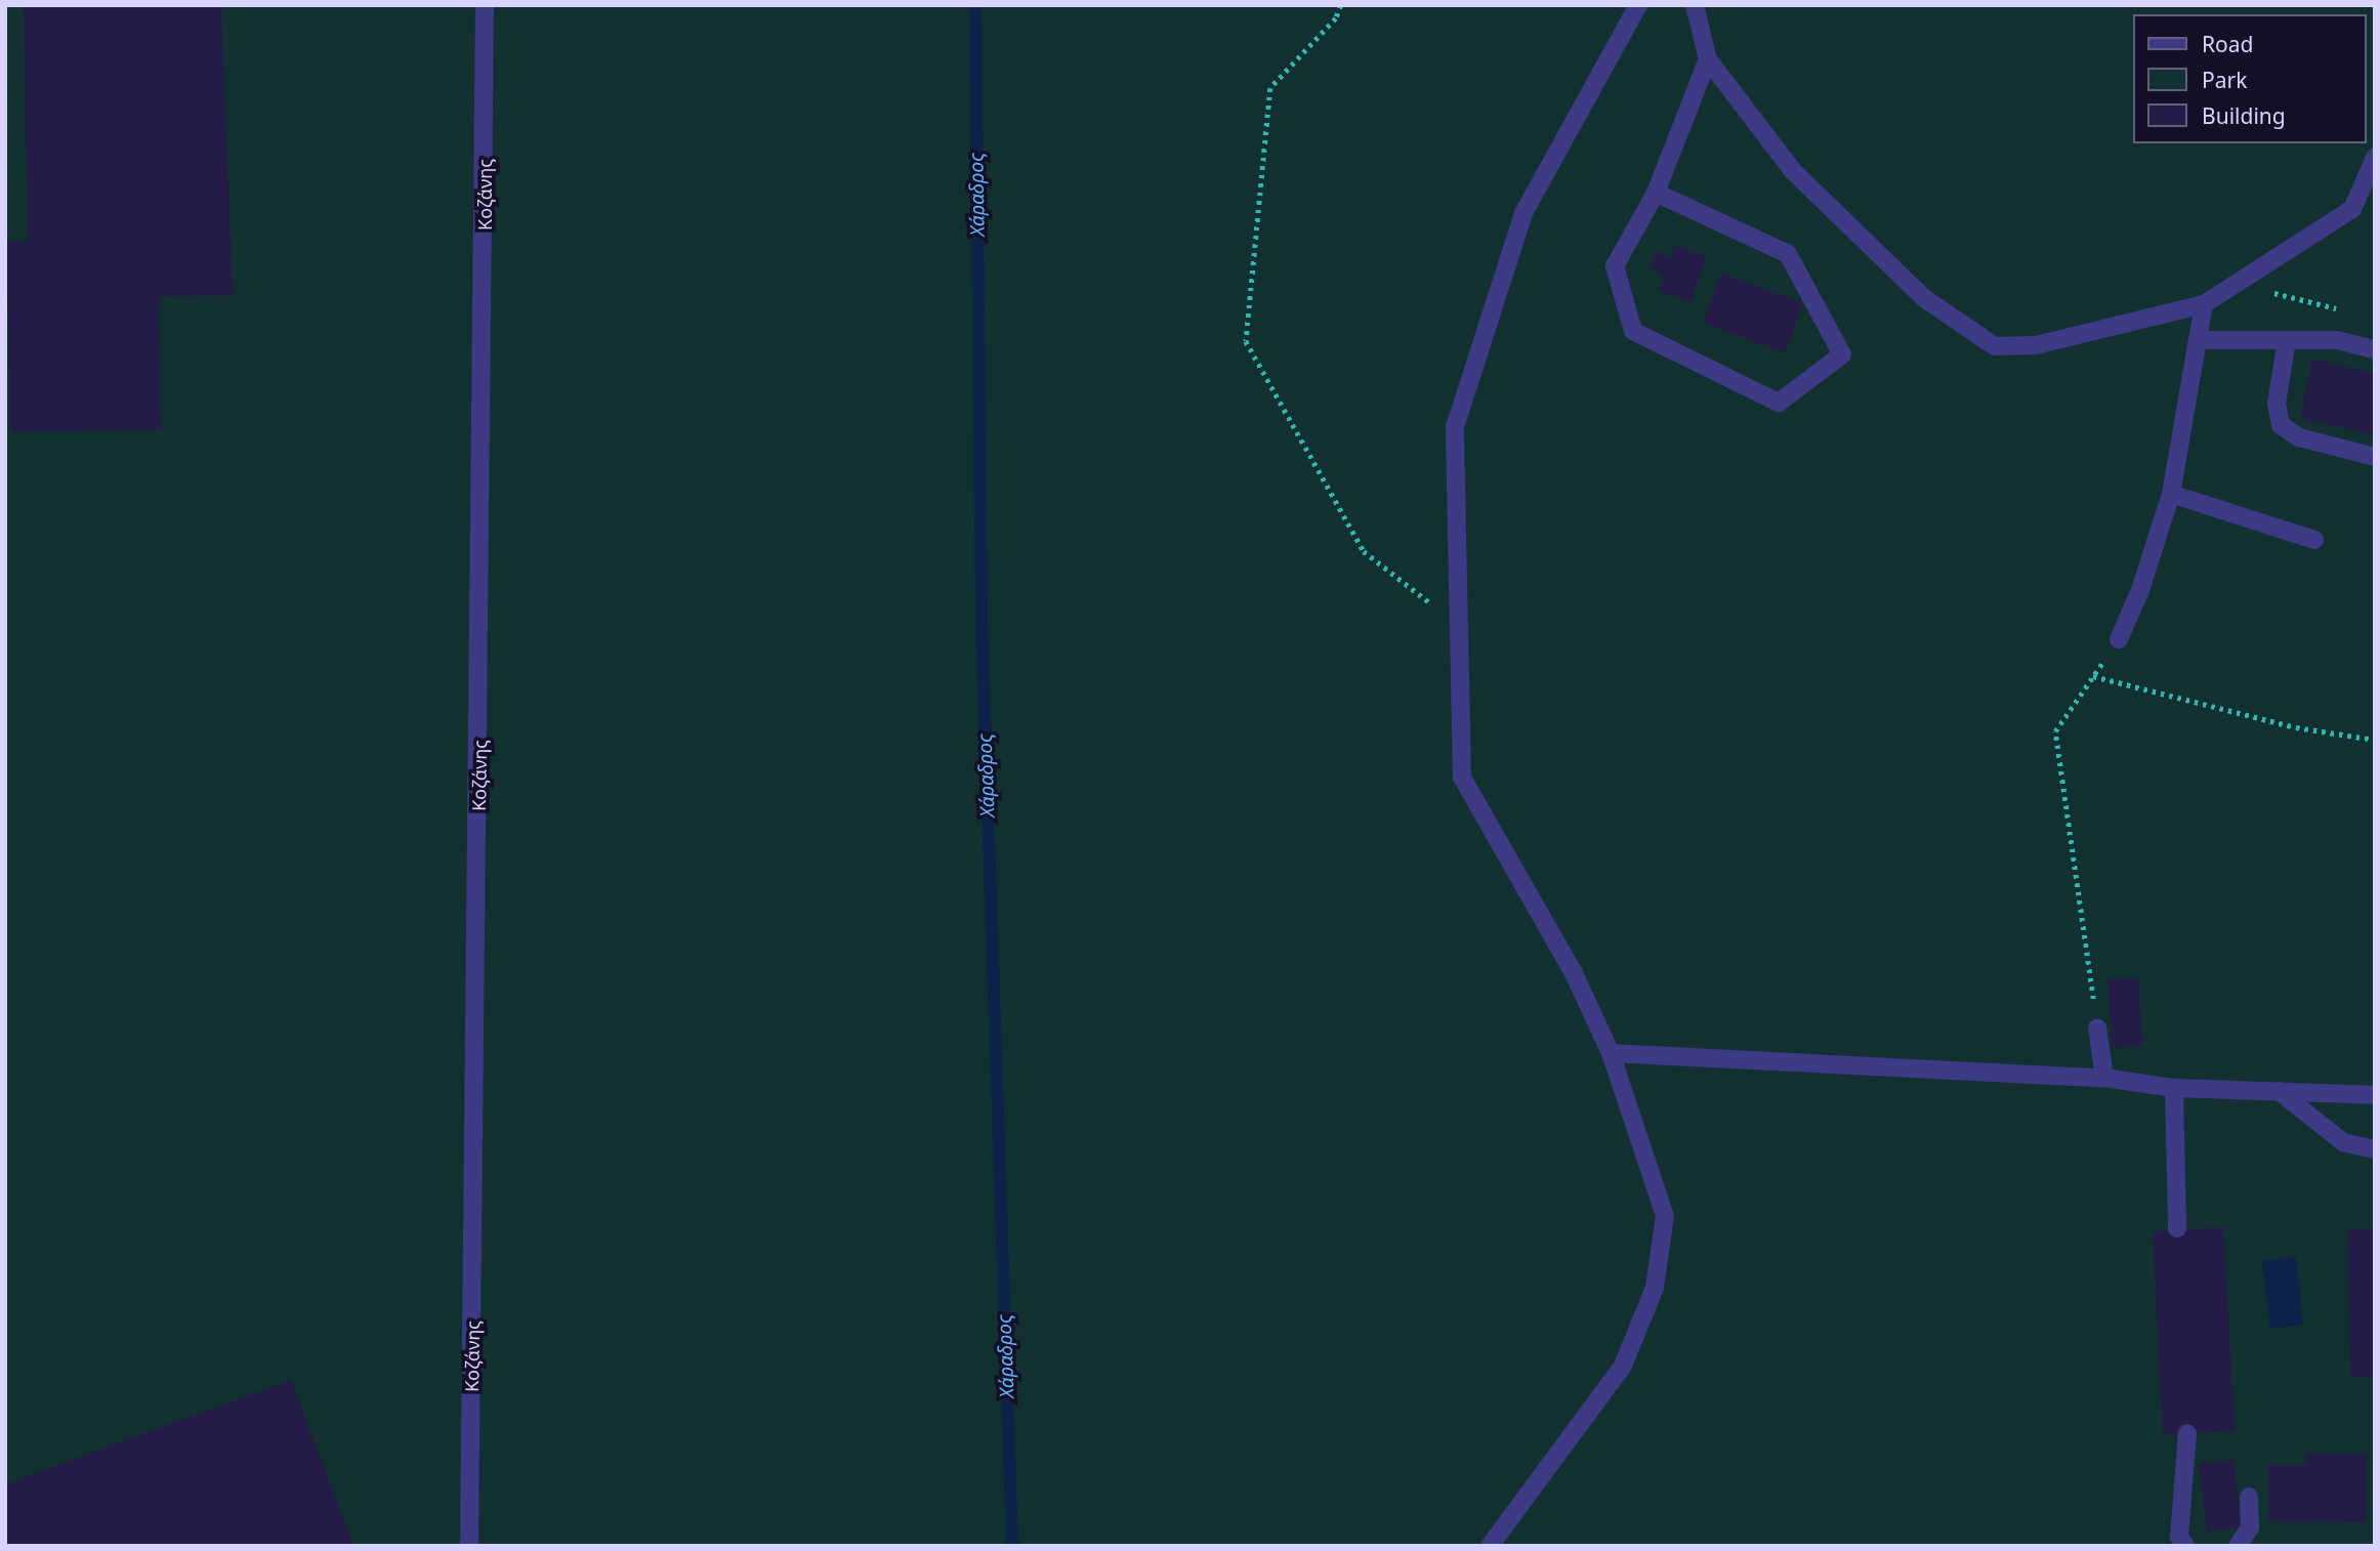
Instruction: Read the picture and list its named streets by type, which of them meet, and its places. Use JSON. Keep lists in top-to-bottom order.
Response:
{
  "streets": {
    "street": ["Κοζάνης"]
  },
  "water": ["Χάραδρος"],
  "legend": ["Road", "Park", "Building"]
}
